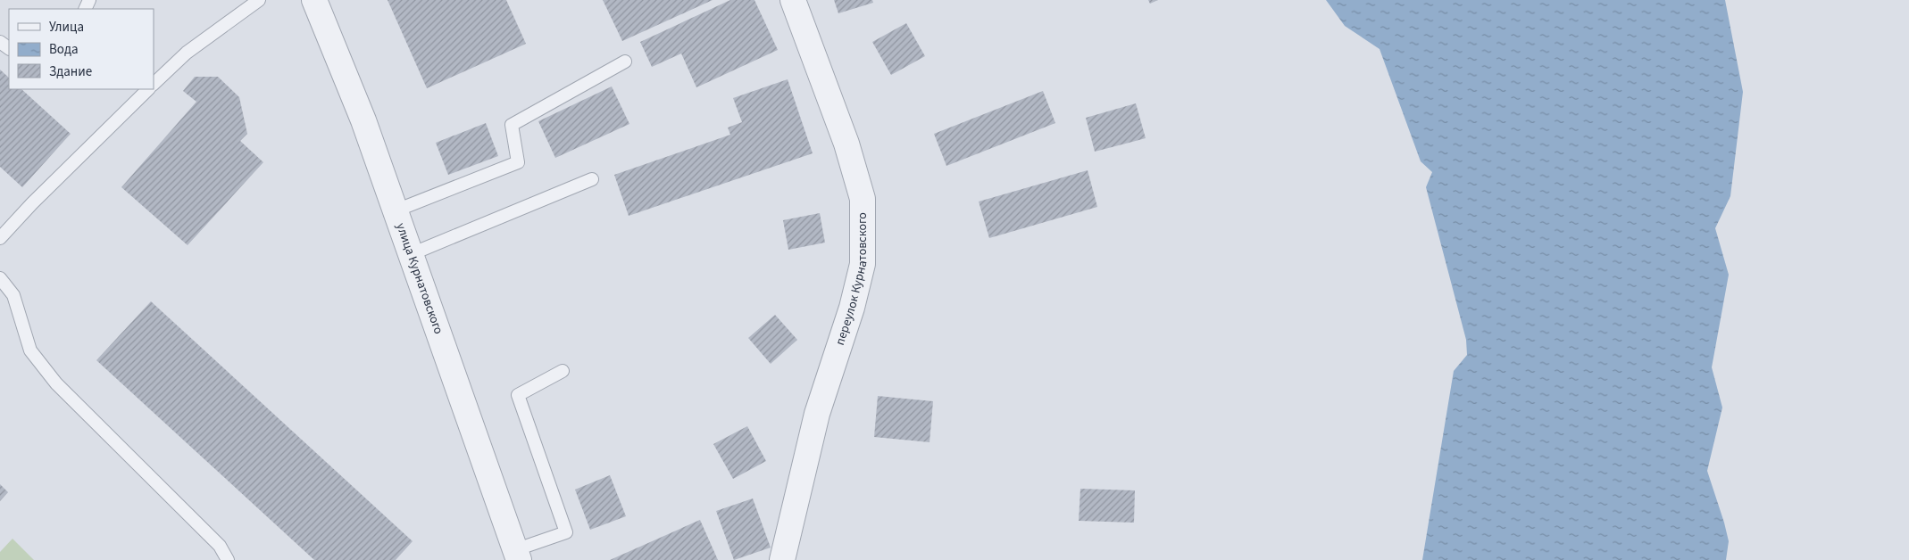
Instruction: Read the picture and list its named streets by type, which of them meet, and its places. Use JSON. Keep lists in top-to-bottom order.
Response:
{
  "streets": {
    "street": ["переулок Курнатовского", "улица Курнатовского"]
  },
  "legend": ["Улица", "Вода", "Здание"]
}
